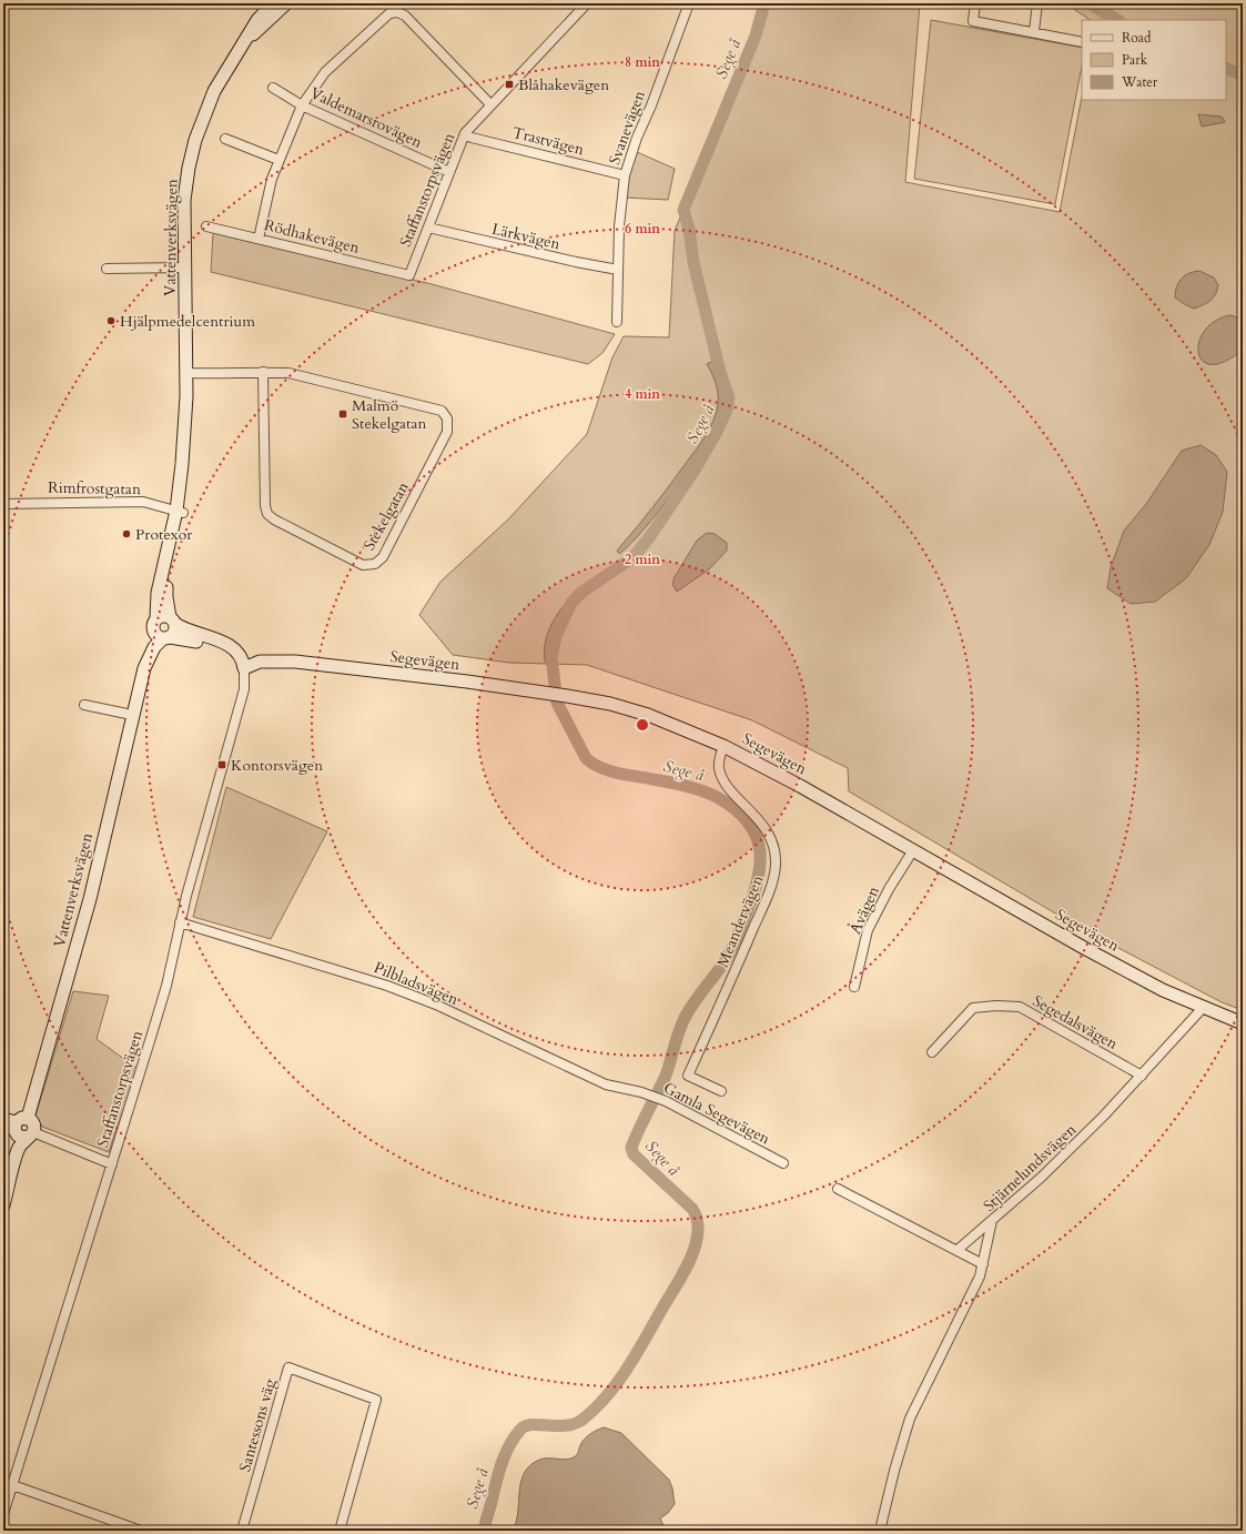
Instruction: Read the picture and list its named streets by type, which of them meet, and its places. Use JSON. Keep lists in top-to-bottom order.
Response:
{
  "streets": {
    "street": [
      "Valdemarsrovägen",
      "Svanevägen",
      "Trastvägen",
      "Staffanstorpsvägen",
      "Rödhakevägen",
      "Lärkvägen",
      "Vattenverksvägen",
      "Rimfrostgatan",
      "Stekelgatan",
      "Segevägen",
      "Åvägen",
      "Meandervägen",
      "Pilbladsvägen",
      "Segedalsvägen",
      "Gamla Segevägen",
      "Stjärnelundsvägen",
      "Santessons väg"
    ]
  },
  "crossings": [
    ["Valdemarsrovägen", "Staffanstorpsvägen"],
    ["Svanevägen", "Trastvägen"],
    ["Svanevägen", "Lärkvägen"],
    ["Trastvägen", "Staffanstorpsvägen"],
    ["Staffanstorpsvägen", "Rödhakevägen"],
    ["Staffanstorpsvägen", "Lärkvägen"],
    ["Staffanstorpsvägen", "Segevägen"],
    ["Staffanstorpsvägen", "Pilbladsvägen"],
    ["Vattenverksvägen", "Rimfrostgatan"],
    ["Vattenverksvägen", "Stekelgatan"],
    ["Segevägen", "Åvägen"],
    ["Segevägen", "Meandervägen"],
    ["Segevägen", "Stjärnelundsvägen"],
    ["Pilbladsvägen", "Gamla Segevägen"],
    ["Segedalsvägen", "Stjärnelundsvägen"]
  ],
  "water": ["Sege å"],
  "places": {
    "transit": ["Blåhakevägen", "Malmö Stekelgatan", "Kontorsvägen"],
    "other": ["Hjälpmedelcentrium", "Protexor"]
  },
  "legend": ["Road", "Park", "Water"],
  "rings": [
    "8 min",
    "6 min",
    "4 min",
    "2 min"
  ]
}
